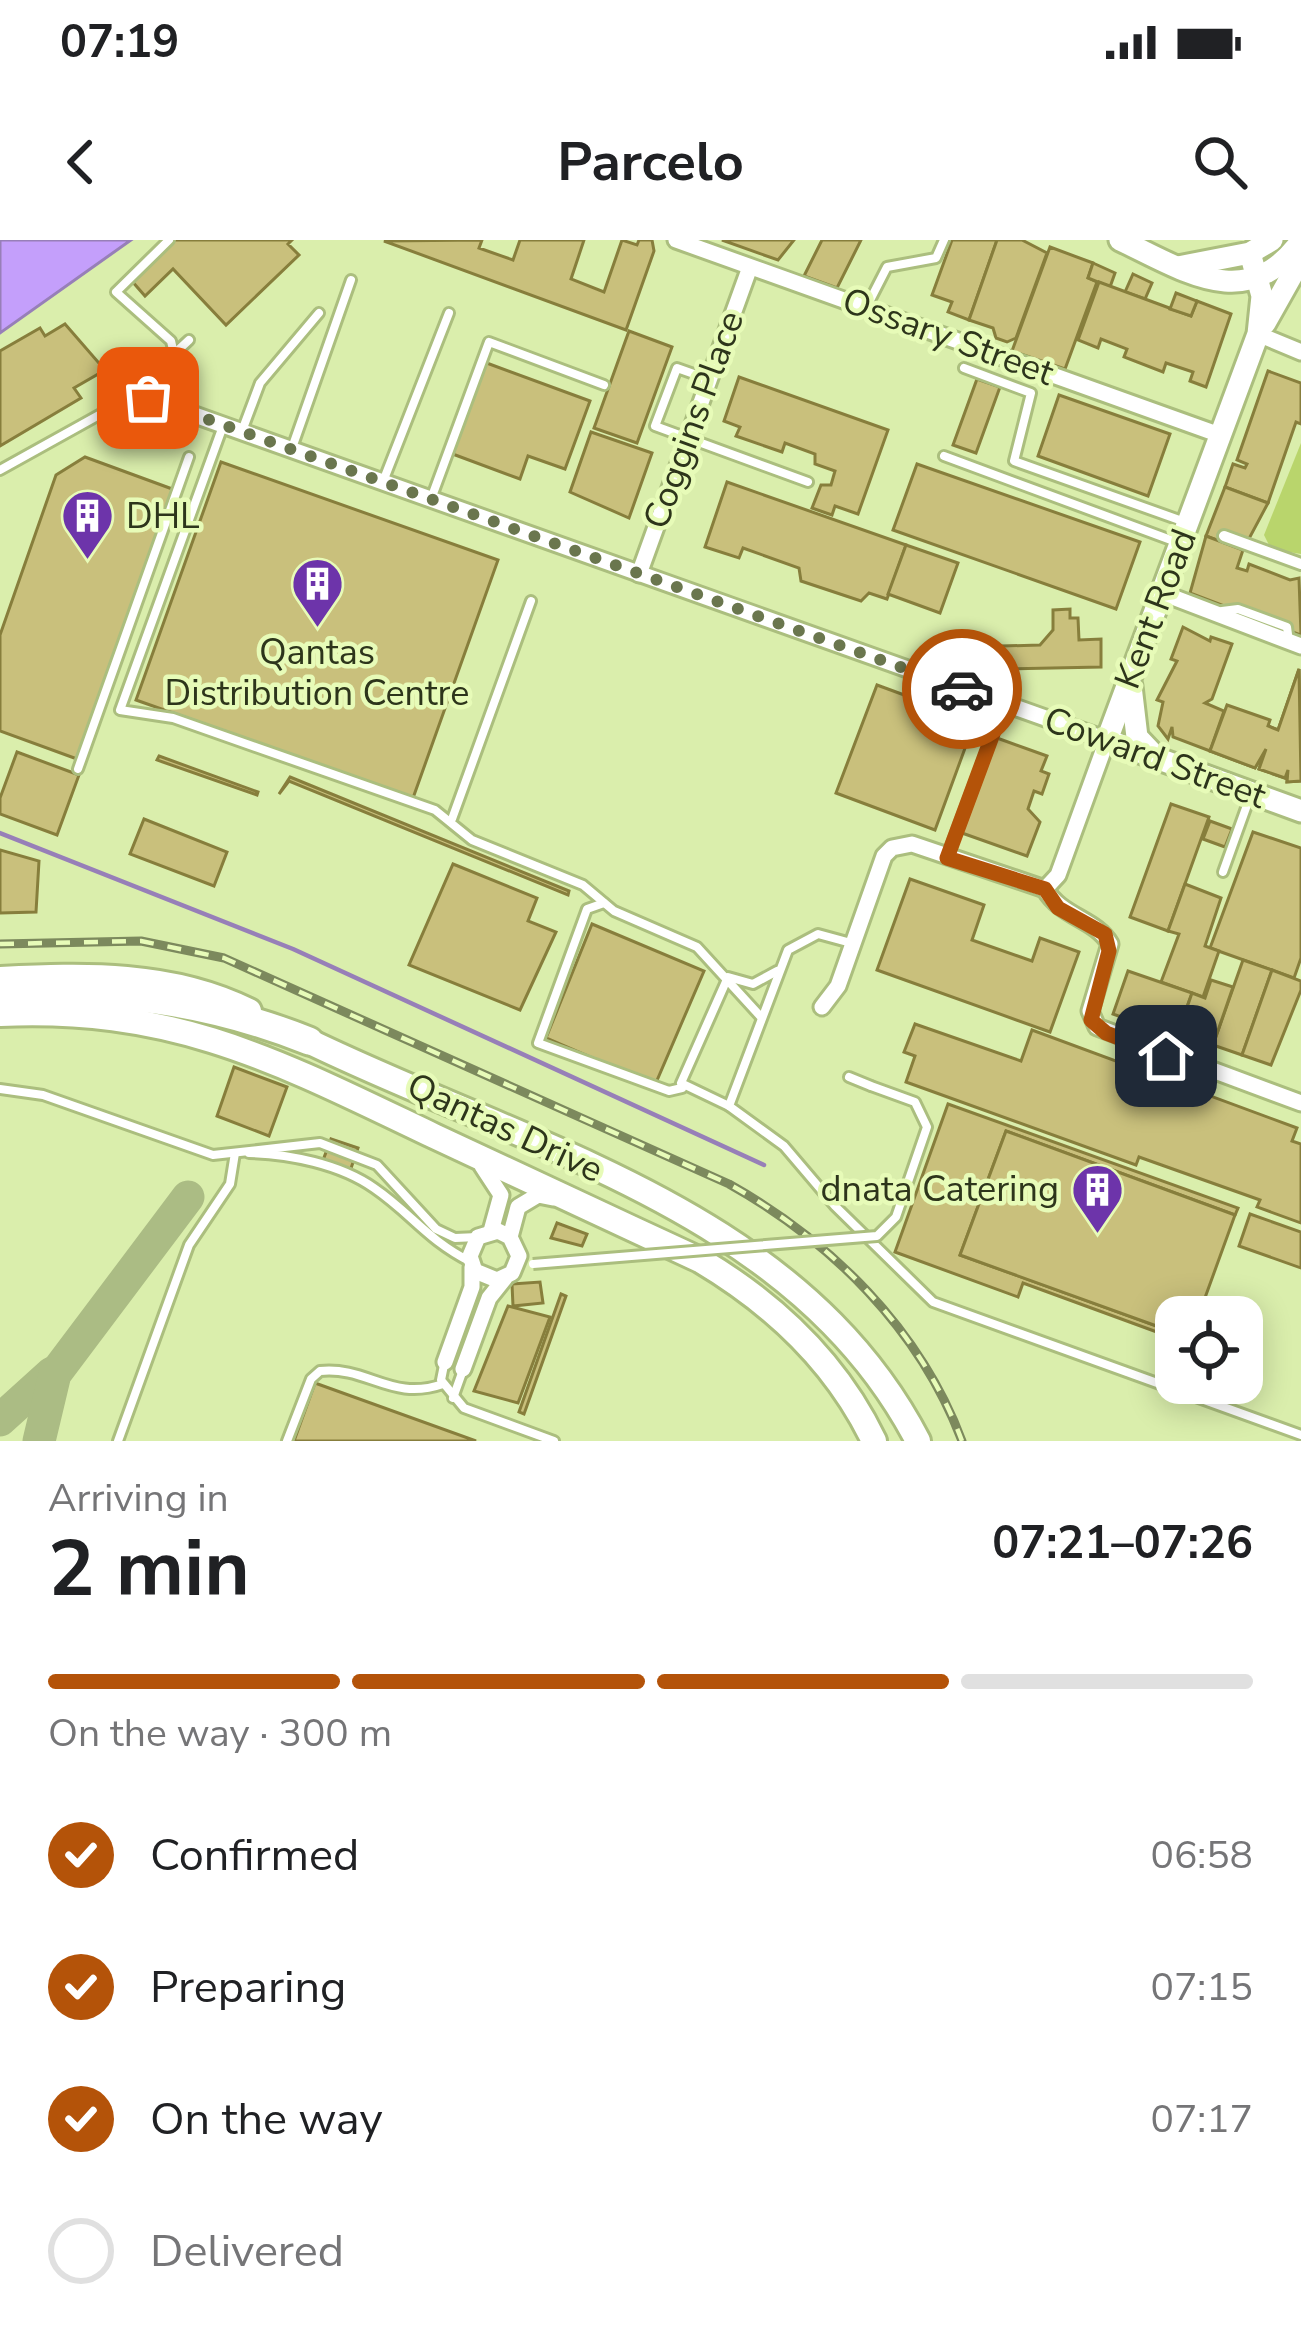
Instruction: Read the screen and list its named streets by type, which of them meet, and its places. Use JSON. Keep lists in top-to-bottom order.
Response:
{
  "streets": {
    "highway": ["Qantas Drive"],
    "main road": ["Kent Road", "Coward Street"],
    "street": ["Ossary Street", "Coggins Place"]
  },
  "crossings": [
    ["Ossary Street", "Coggins Place"],
    ["Ossary Street", "Kent Road"],
    ["Coggins Place", "Coward Street"],
    ["Kent Road", "Coward Street"]
  ],
  "places": {
    "building": ["DHL", "Qantas Distribution Centre", "dnata Catering"]
  },
  "page": {
    "status": "07:19",
    "header": "Parcelo",
    "heading": ["2 min", "Arriving in", "07:21–07:26"],
    "bar": "On the way · 300 m",
    "list": [
      ["Confirmed", "06:58"],
      ["Preparing", "07:15"],
      ["On the way", "07:17"],
      "Delivered"
    ]
  }
}
